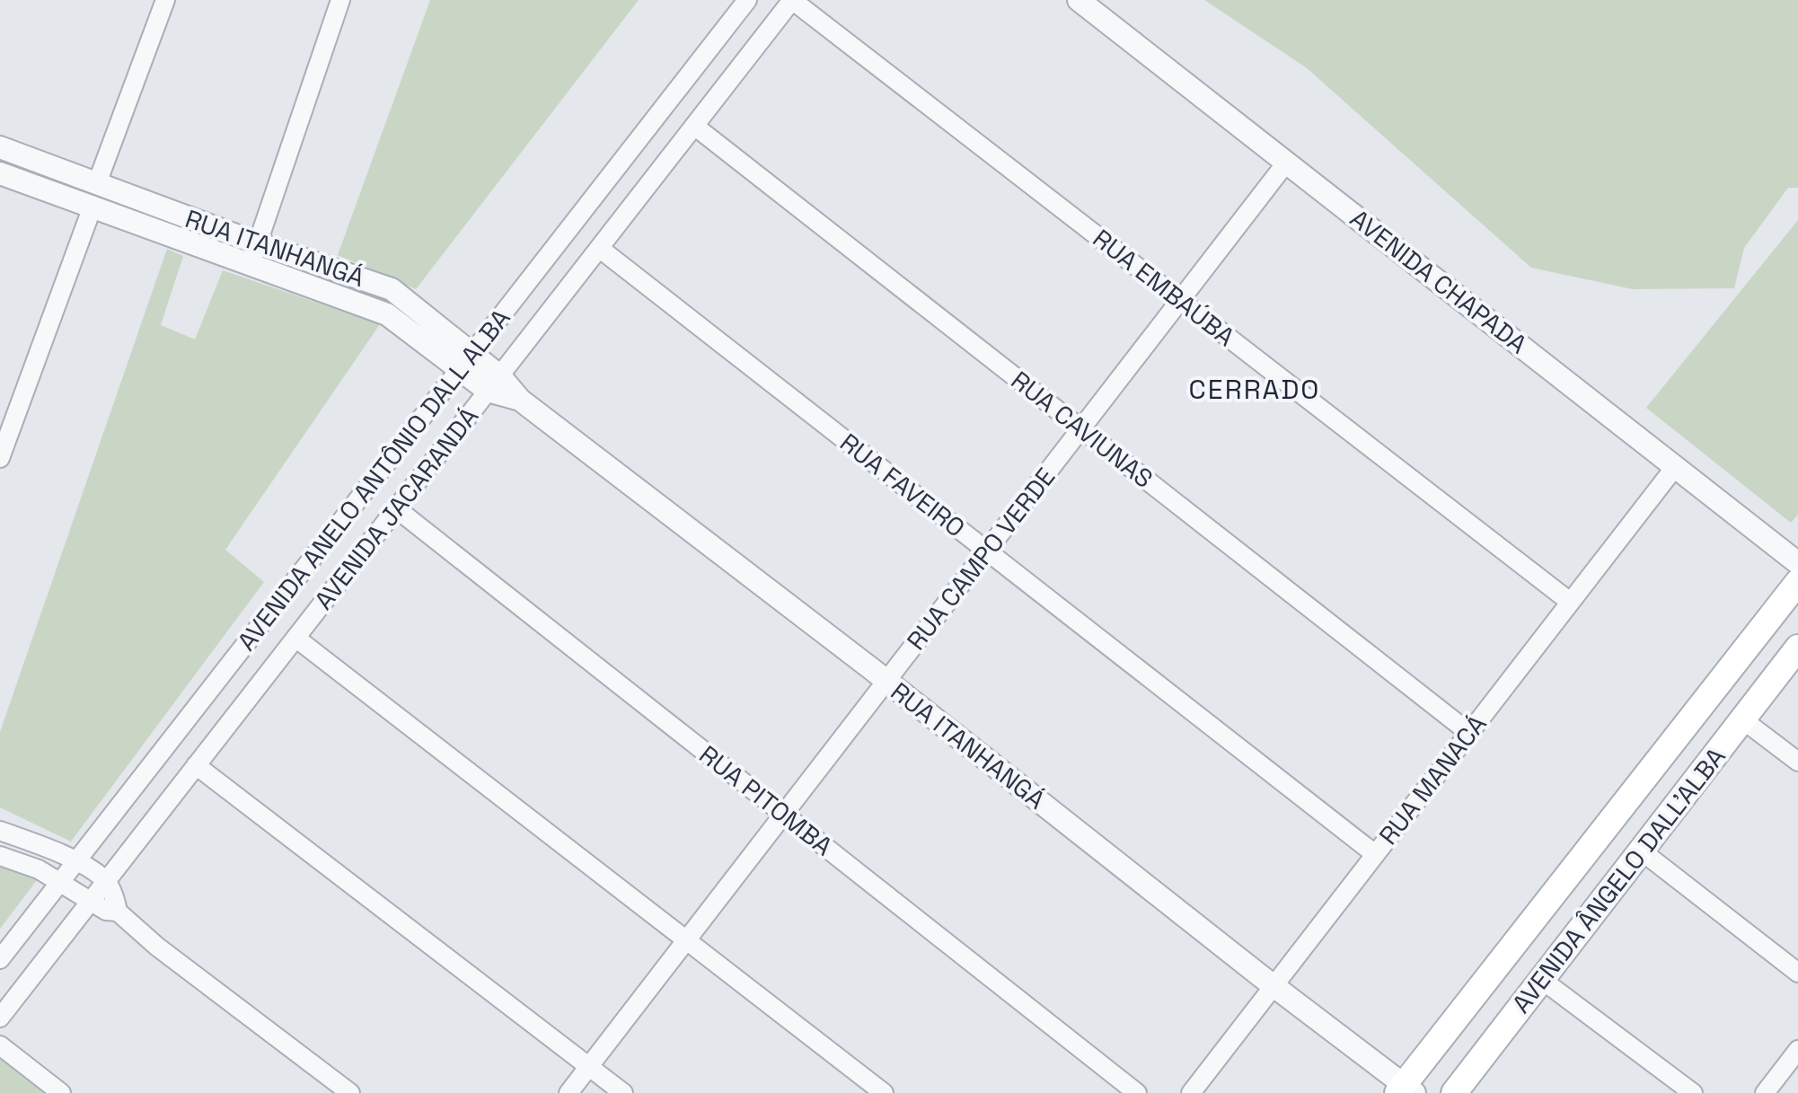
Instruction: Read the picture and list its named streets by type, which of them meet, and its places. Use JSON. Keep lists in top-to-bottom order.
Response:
{
  "streets": {
    "main road": ["AVENIDA ÂNGELO DALL'ALBA"],
    "street": [
      "RUA ITANHANGÁ",
      "AVENIDA CHAPADA",
      "RUA EMBAÚBA",
      "RUA CAVIUNAS",
      "AVENIDA ANELO ANTÔNIO DALL ALBA",
      "RUA FAVEIRO",
      "AVENIDA JACARANDÁ",
      "RUA CAMPO VERDE",
      "RUA MANACÁ",
      "RUA PITOMBA"
    ]
  },
  "crossings": [
    ["RUA ITANHANGÁ", "AVENIDA ANELO ANTÔNIO DALL ALBA"],
    ["RUA ITANHANGÁ", "AVENIDA JACARANDÁ"],
    ["RUA ITANHANGÁ", "RUA CAMPO VERDE"],
    ["RUA ITANHANGÁ", "RUA MANACÁ"],
    ["RUA ITANHANGÁ", "AVENIDA ÂNGELO DALL'ALBA"],
    ["AVENIDA CHAPADA", "RUA CAMPO VERDE"],
    ["AVENIDA CHAPADA", "RUA MANACÁ"],
    ["RUA EMBAÚBA", "AVENIDA JACARANDÁ"],
    ["RUA EMBAÚBA", "RUA CAMPO VERDE"],
    ["RUA EMBAÚBA", "RUA MANACÁ"],
    ["RUA CAVIUNAS", "AVENIDA JACARANDÁ"],
    ["RUA CAVIUNAS", "RUA CAMPO VERDE"],
    ["RUA CAVIUNAS", "RUA MANACÁ"],
    ["RUA FAVEIRO", "AVENIDA JACARANDÁ"],
    ["RUA FAVEIRO", "RUA CAMPO VERDE"],
    ["RUA FAVEIRO", "RUA MANACÁ"],
    ["AVENIDA JACARANDÁ", "RUA PITOMBA"],
    ["RUA CAMPO VERDE", "RUA PITOMBA"]
  ],
  "districts": ["CERRADO"]
}
